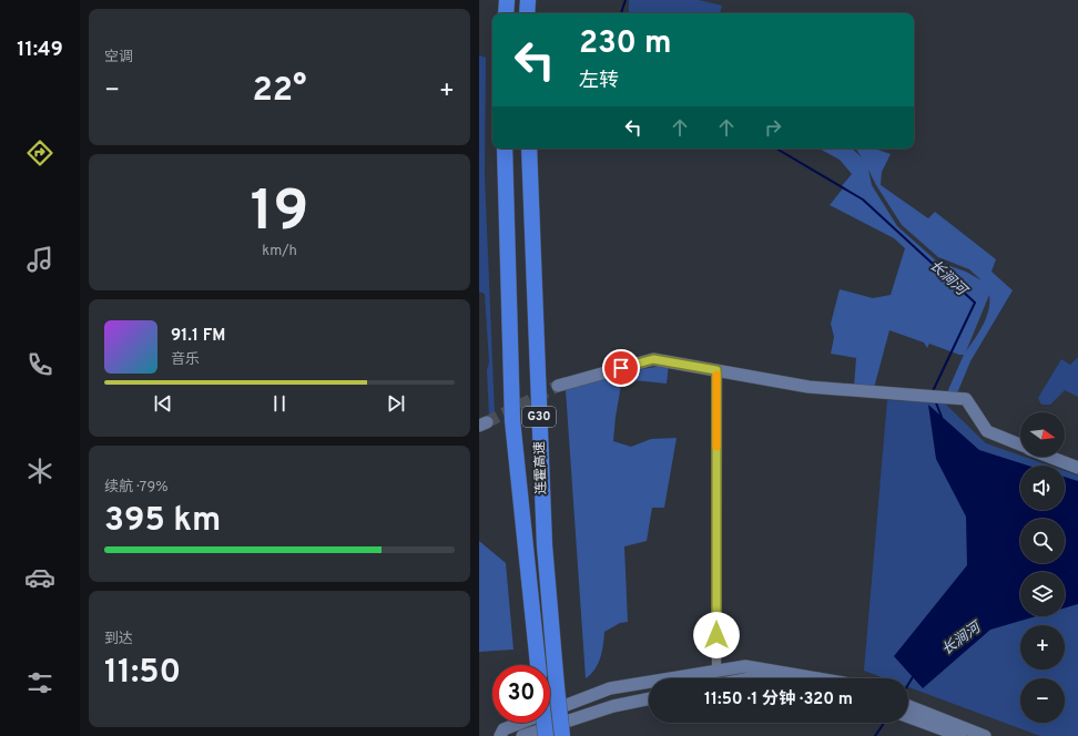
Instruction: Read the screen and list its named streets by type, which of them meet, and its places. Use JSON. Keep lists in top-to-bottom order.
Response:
{
  "streets": {
    "highway": ["G30", "连霍高速"]
  },
  "water": ["长涧河"],
  "north": "right",
  "page": {
    "tabs": "11:49",
    "tile": [
      "空调",
      ["19", "km/h"],
      ["续航 · 79%", "395 km"],
      ["到达", "11:50"]
    ],
    "turn": ["230 m", "左转"],
    "heat": ["−", "22°", "+"],
    "song": ["91.1 FM", "音乐"],
    "map_buttons": ["+", "−"],
    "limit": "30",
    "trip": "11:50 · 1 分钟 · 320 m"
  }
}
